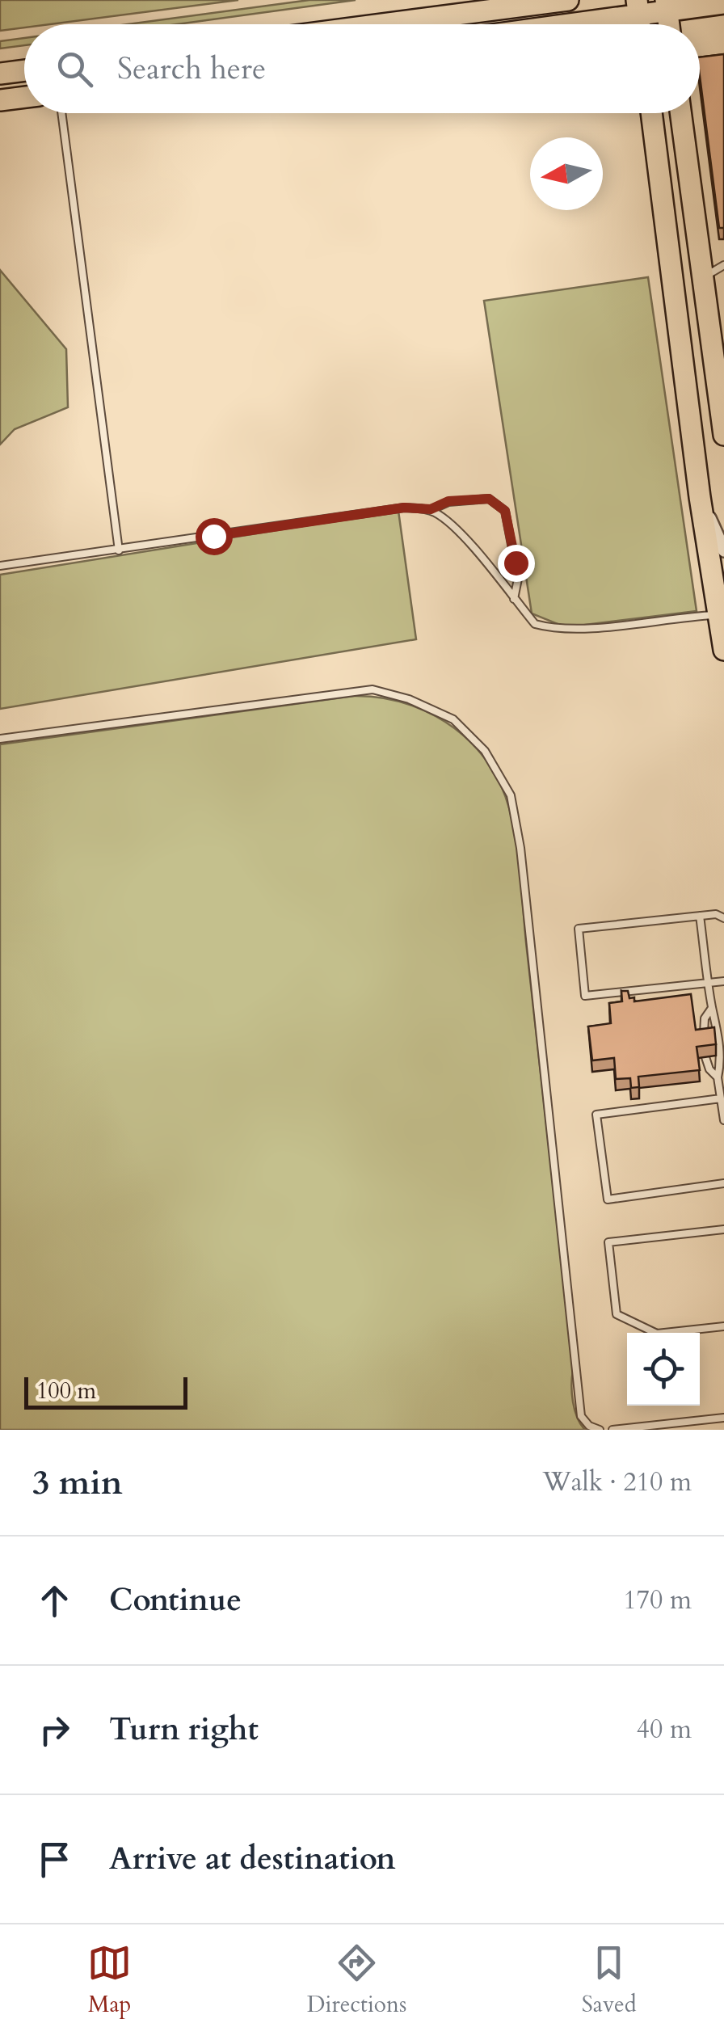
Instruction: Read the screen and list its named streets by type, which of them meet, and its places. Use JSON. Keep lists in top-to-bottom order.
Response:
{
  "scale_bar": "100 m",
  "north": "left",
  "page": {
    "search": "Search here",
    "scale": "100 m",
    "heading": ["3 min", "Walk · 210 m"],
    "list": [
      ["Continue", "170 m"],
      ["Turn right", "40 m"],
      "Arrive at destination"
    ],
    "nav": ["Map", "Directions", "Saved"]
  }
}
